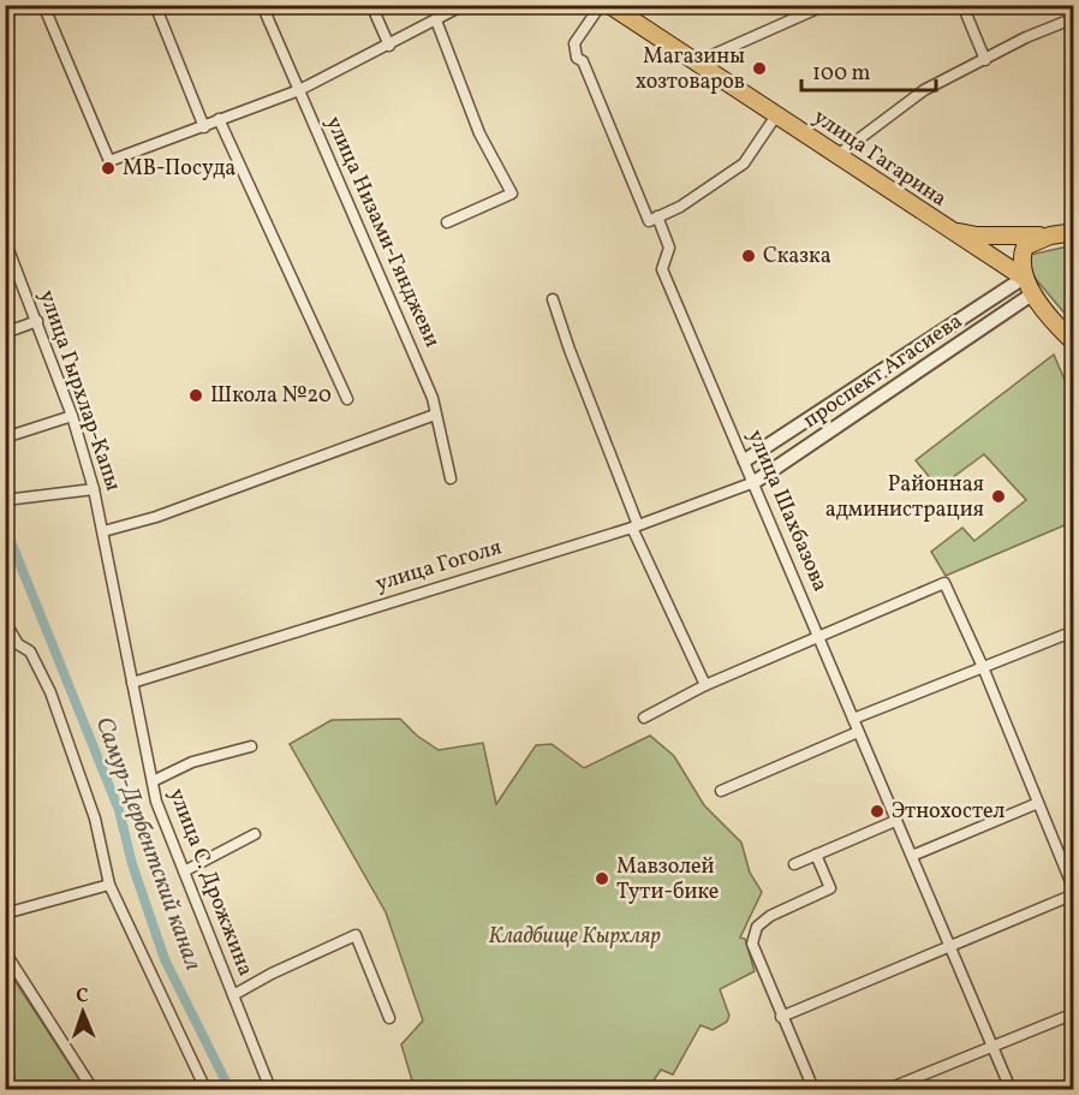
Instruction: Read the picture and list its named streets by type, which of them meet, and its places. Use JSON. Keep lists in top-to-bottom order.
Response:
{
  "streets": {
    "main road": ["улица Гагарина"],
    "street": [
      "улица Низами-Гянджеви",
      "проспект Агасиева",
      "улица Гырхлар-Капы",
      "улица Шахбазова",
      "улица Гоголя",
      "улица С. Дрожжина"
    ]
  },
  "crossings": [
    ["проспект Агасиева", "улица Шахбазова"],
    ["проспект Агасиева", "улица Гоголя"],
    ["улица Гырхлар-Капы", "улица Гоголя"],
    ["улица Гырхлар-Капы", "улица С. Дрожжина"],
    ["улица Шахбазова", "улица Гоголя"],
    ["улица Гоголя", "улица С. Дрожжина"]
  ],
  "water": ["Самур-Дербентский канал"],
  "parks": ["Кладбище Кырхляр"],
  "places": [
    "Магазины хозтоваров",
    "МВ-Посуда",
    "Сказка",
    "Школа №20",
    "Районная администрация",
    "Этнохостел",
    "Мавзолей Тути-бике"
  ],
  "scale_bar": "100 m",
  "north": "top"
}
